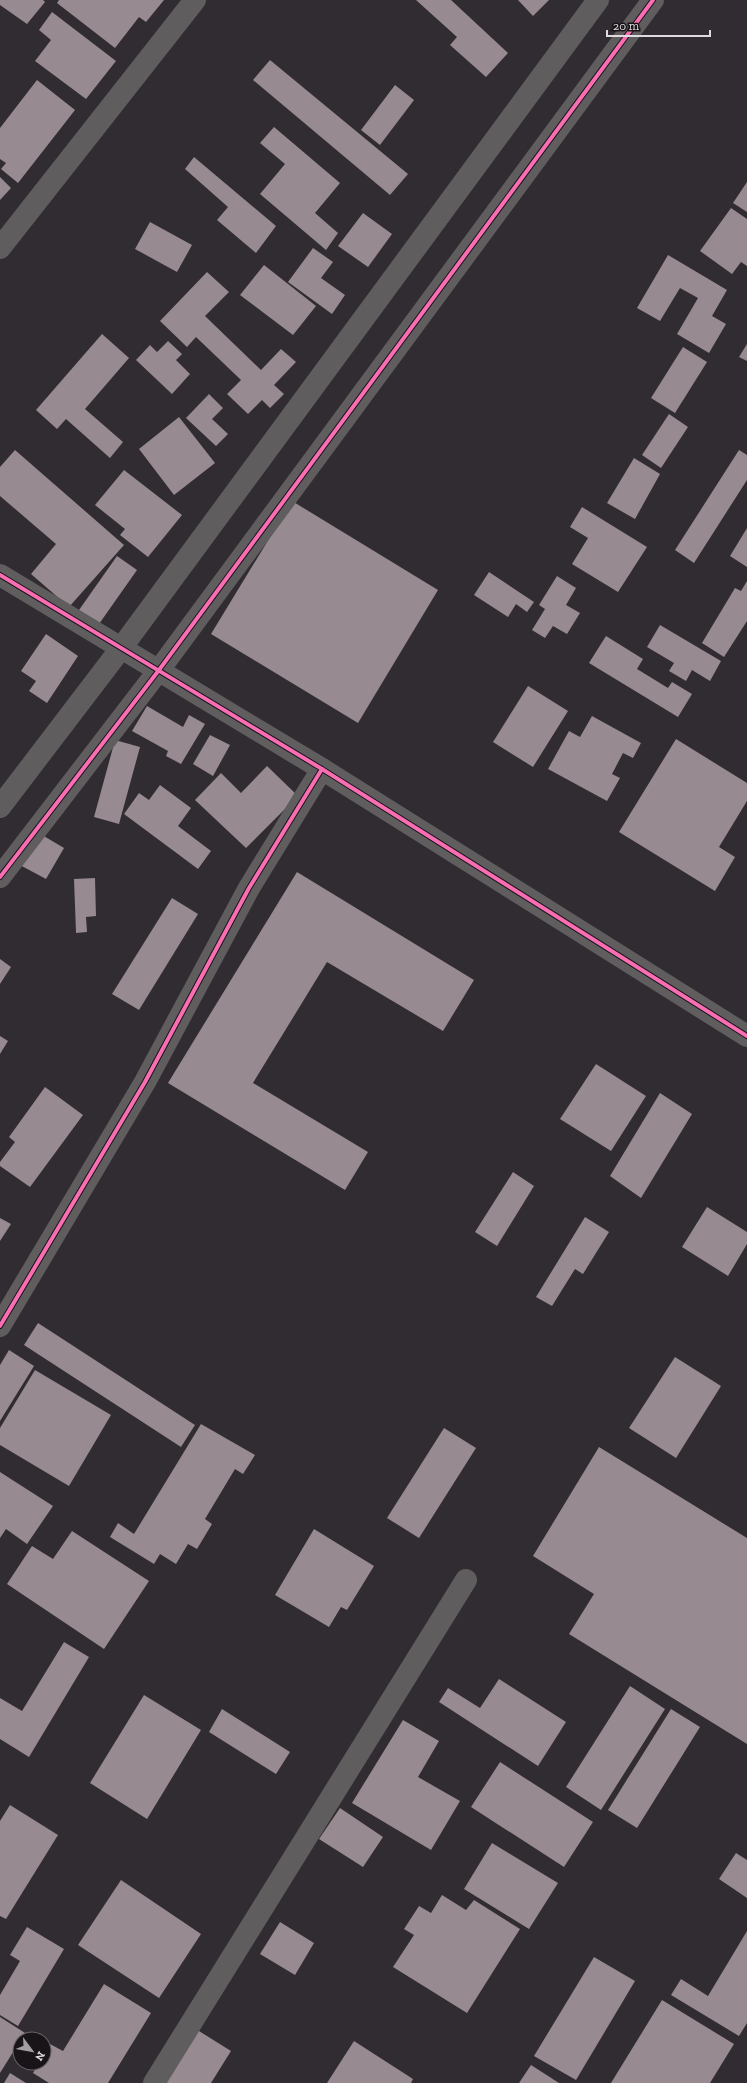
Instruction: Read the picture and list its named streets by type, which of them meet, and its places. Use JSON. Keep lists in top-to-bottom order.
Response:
{
  "scale_bar": "20 m",
  "north": "bottom right"
}
